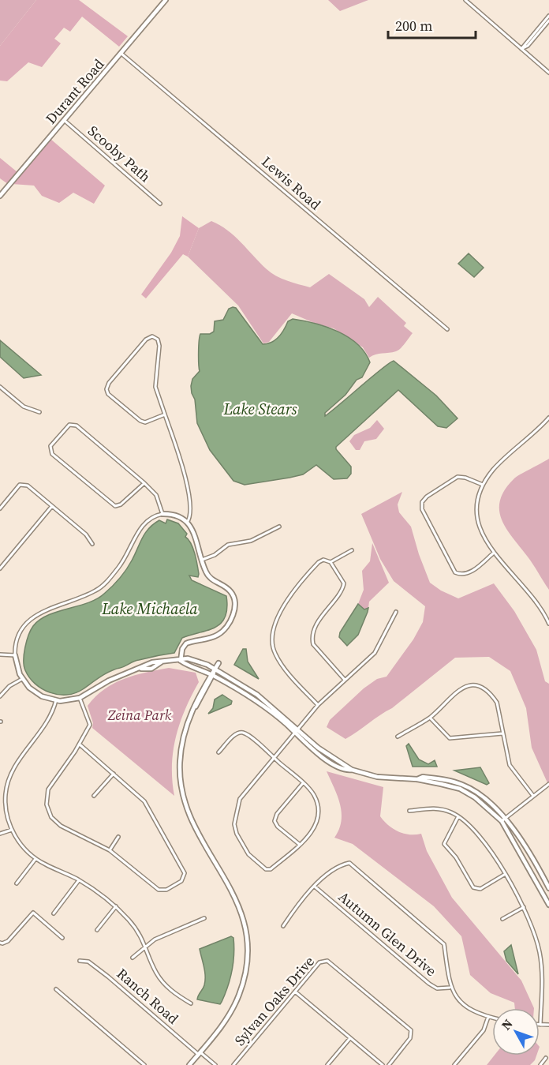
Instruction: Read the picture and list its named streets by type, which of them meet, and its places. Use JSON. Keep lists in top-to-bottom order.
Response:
{
  "streets": {
    "street": [
      "Durant Road",
      "Scooby Path",
      "Lewis Road",
      "Autumn Glen Drive",
      "Ranch Road",
      "Sylvan Oaks Drive"
    ]
  },
  "crossings": [
    ["Durant Road", "Scooby Path"],
    ["Durant Road", "Lewis Road"]
  ],
  "water": ["Lake Stears", "Lake Michaela"],
  "parks": ["Zeina Park"],
  "scale_bar": "200 m",
  "north": "top left"
}
